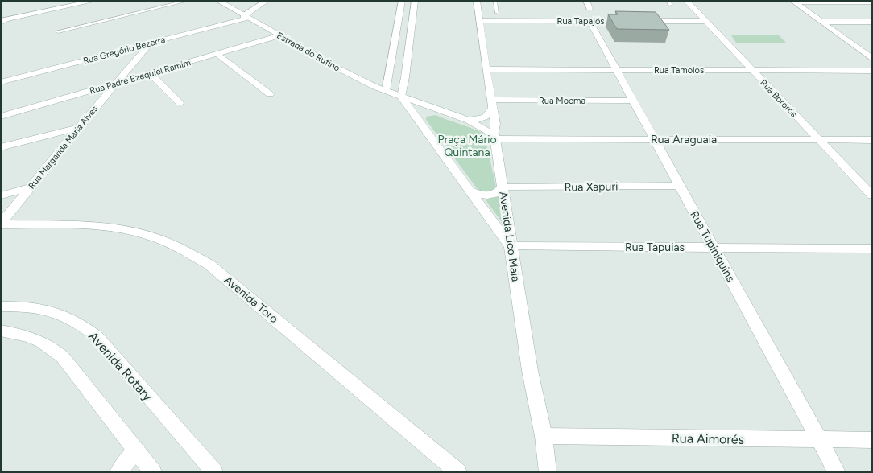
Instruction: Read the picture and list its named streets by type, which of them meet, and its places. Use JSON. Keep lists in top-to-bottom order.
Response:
{
  "streets": {
    "street": [
      "Rua Tapajós",
      "Rua Gregório Bezerra",
      "Estrada do Rufino",
      "Rua Tamoios",
      "Rua Padre Ezequiel Ramim",
      "Rua Bororós",
      "Rua Moema",
      "Rua Araguaia",
      "Rua Margarida Maria Alves",
      "Rua Xapuri",
      "Avenida Lico Maia",
      "Rua Tupiniquins",
      "Rua Tapuias",
      "Avenida Toro",
      "Avenida Rotary",
      "Rua Aimorés"
    ]
  },
  "crossings": [
    ["Rua Tapajós", "Avenida Lico Maia"],
    ["Rua Tapajós", "Rua Tupiniquins"],
    ["Rua Gregório Bezerra", "Estrada do Rufino"],
    ["Rua Gregório Bezerra", "Rua Margarida Maria Alves"],
    ["Estrada do Rufino", "Rua Padre Ezequiel Ramim"],
    ["Estrada do Rufino", "Rua Araguaia"],
    ["Estrada do Rufino", "Avenida Lico Maia"],
    ["Rua Tamoios", "Rua Bororós"],
    ["Rua Tamoios", "Avenida Lico Maia"],
    ["Rua Tamoios", "Rua Tupiniquins"],
    ["Rua Padre Ezequiel Ramim", "Rua Margarida Maria Alves"],
    ["Rua Bororós", "Rua Araguaia"],
    ["Rua Moema", "Avenida Lico Maia"],
    ["Rua Moema", "Rua Tupiniquins"],
    ["Rua Araguaia", "Avenida Lico Maia"],
    ["Rua Araguaia", "Rua Tupiniquins"],
    ["Rua Margarida Maria Alves", "Avenida Toro"],
    ["Rua Xapuri", "Avenida Lico Maia"],
    ["Rua Xapuri", "Rua Tupiniquins"],
    ["Avenida Lico Maia", "Rua Tapuias"],
    ["Avenida Lico Maia", "Rua Aimorés"],
    ["Rua Tupiniquins", "Rua Tapuias"],
    ["Rua Tupiniquins", "Rua Aimorés"]
  ],
  "parks": ["Praça Mário Quintana"]
}
